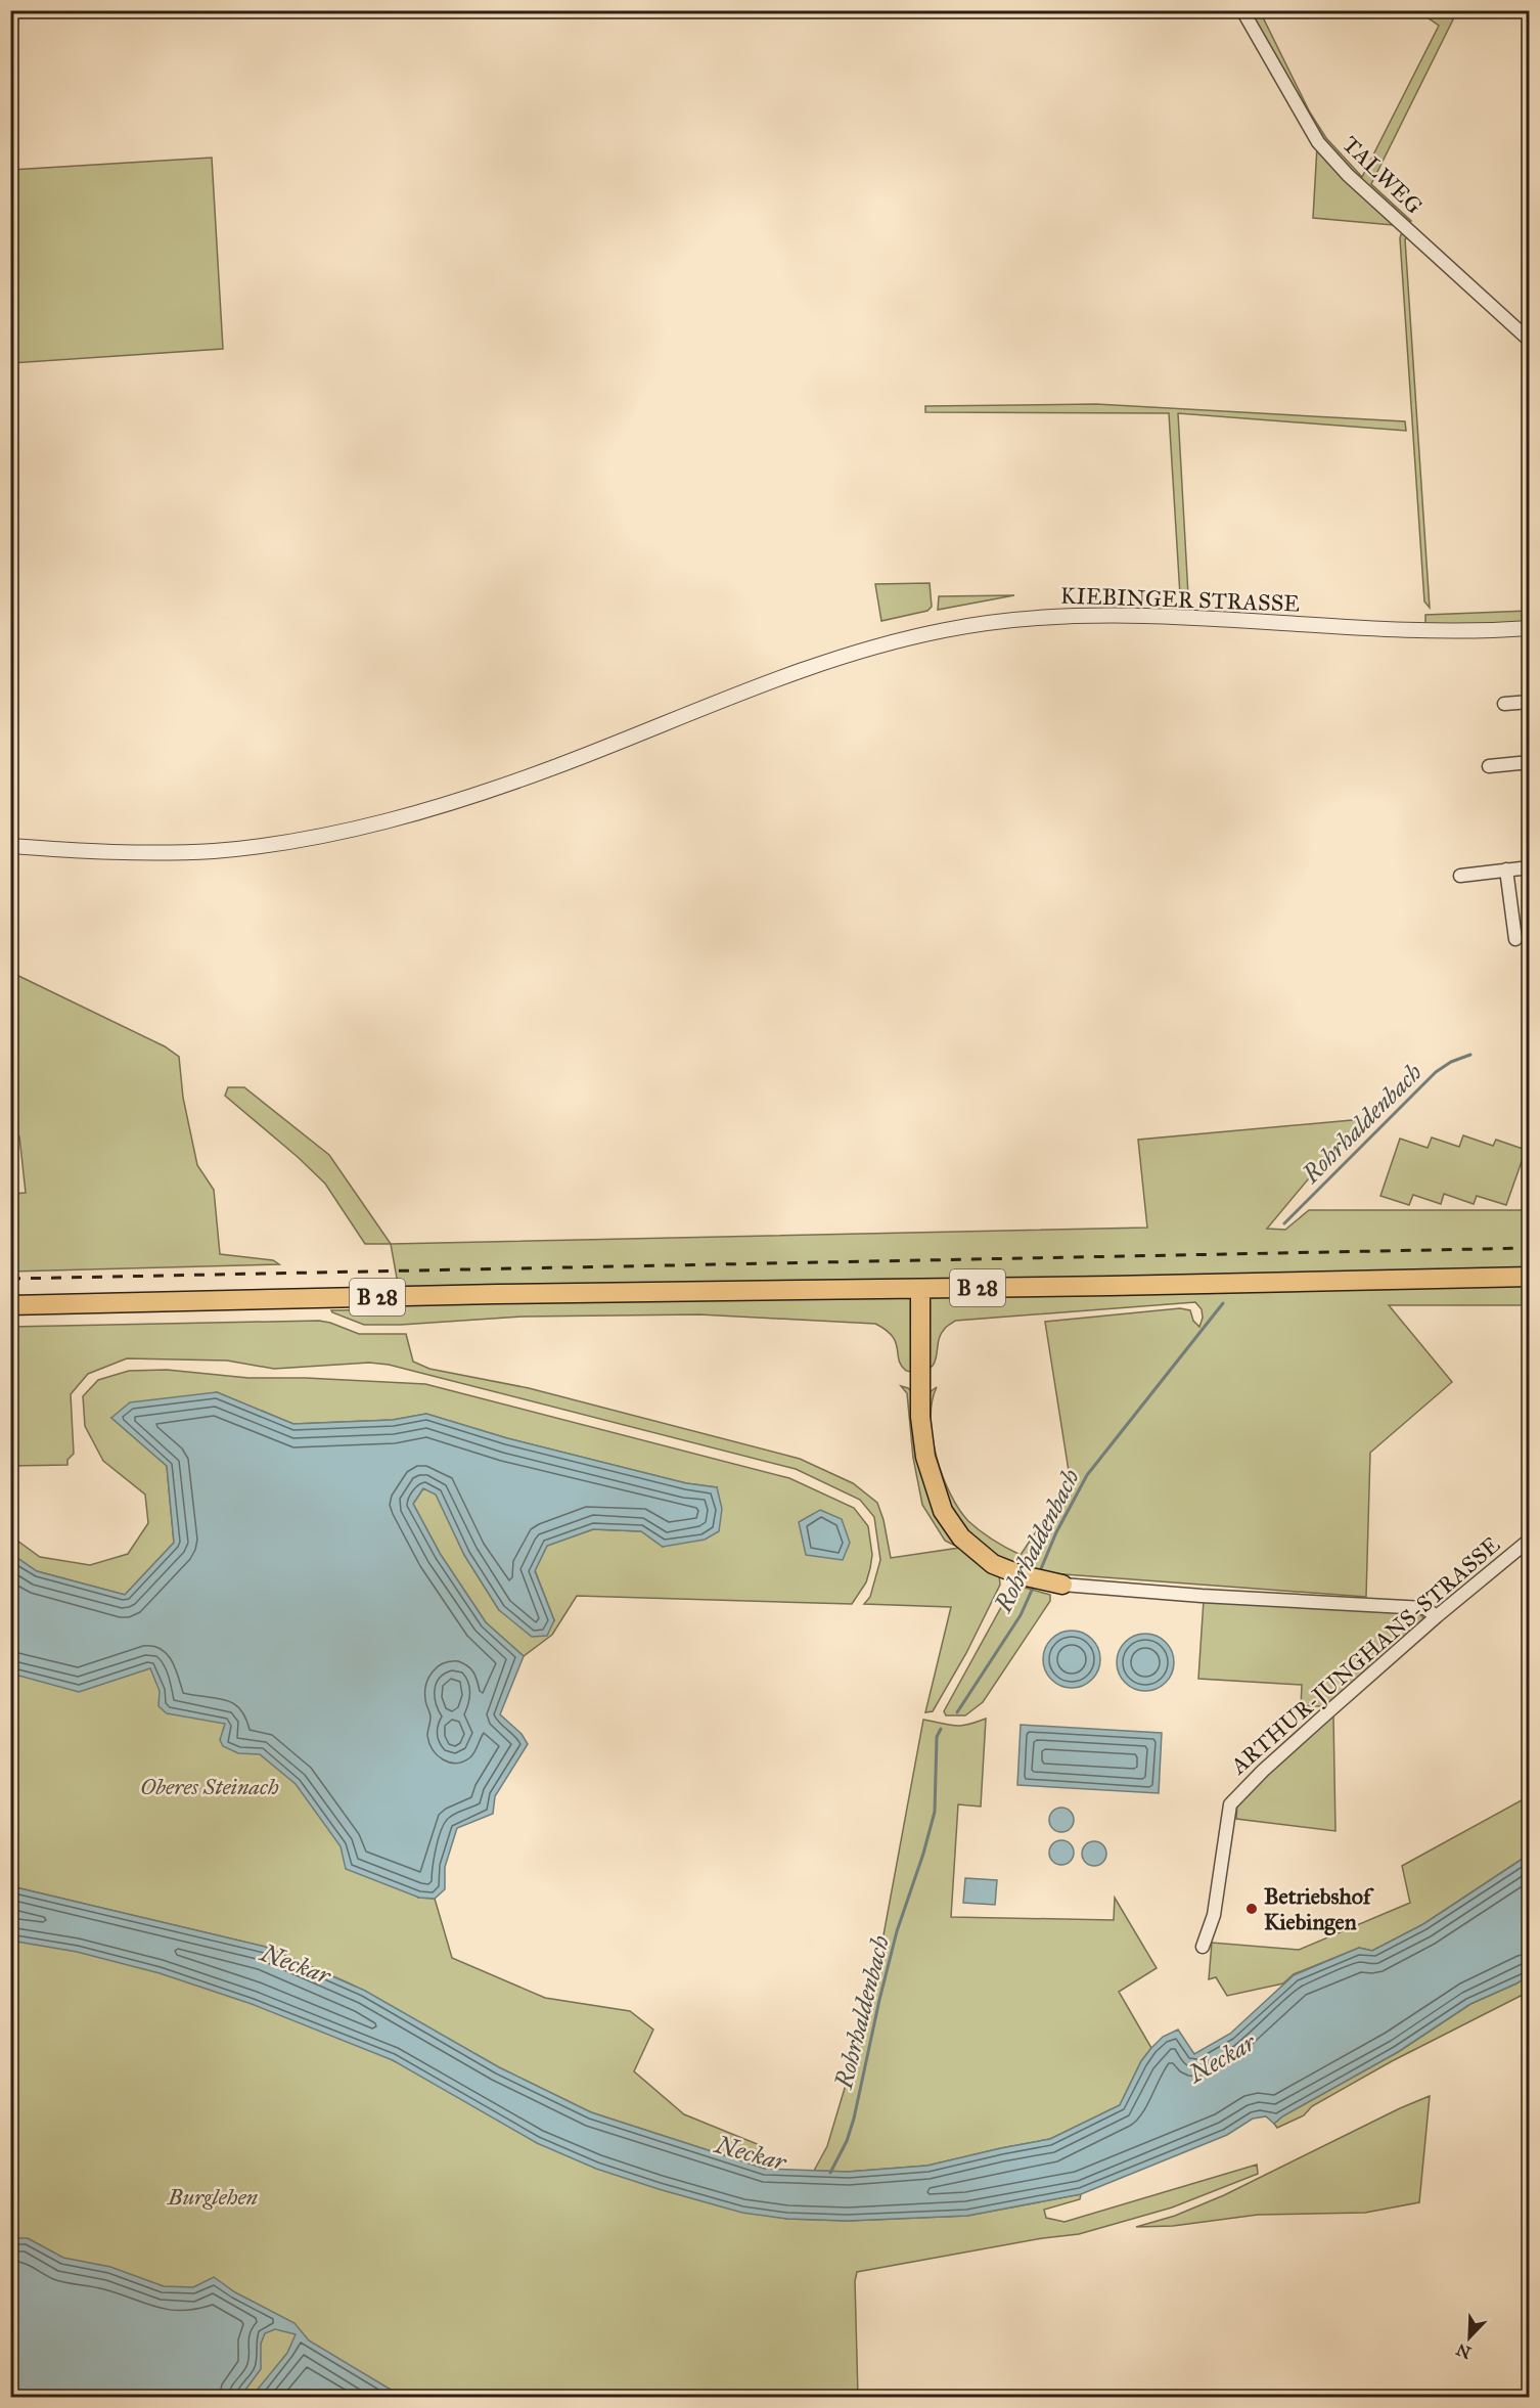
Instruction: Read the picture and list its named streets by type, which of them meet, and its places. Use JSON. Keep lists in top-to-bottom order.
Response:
{
  "streets": {
    "main road": ["B 28"],
    "street": ["TALWEG", "KIEBINGER STRASSE", "ARTHUR-JUNGHANS-STRASSE"]
  },
  "water": ["Rohrhaldenbach", "Neckar"],
  "parks": ["Oberes Steinach", "Burglehen"],
  "places": ["Betriebshof Kiebingen"],
  "north": "bottom left"
}
